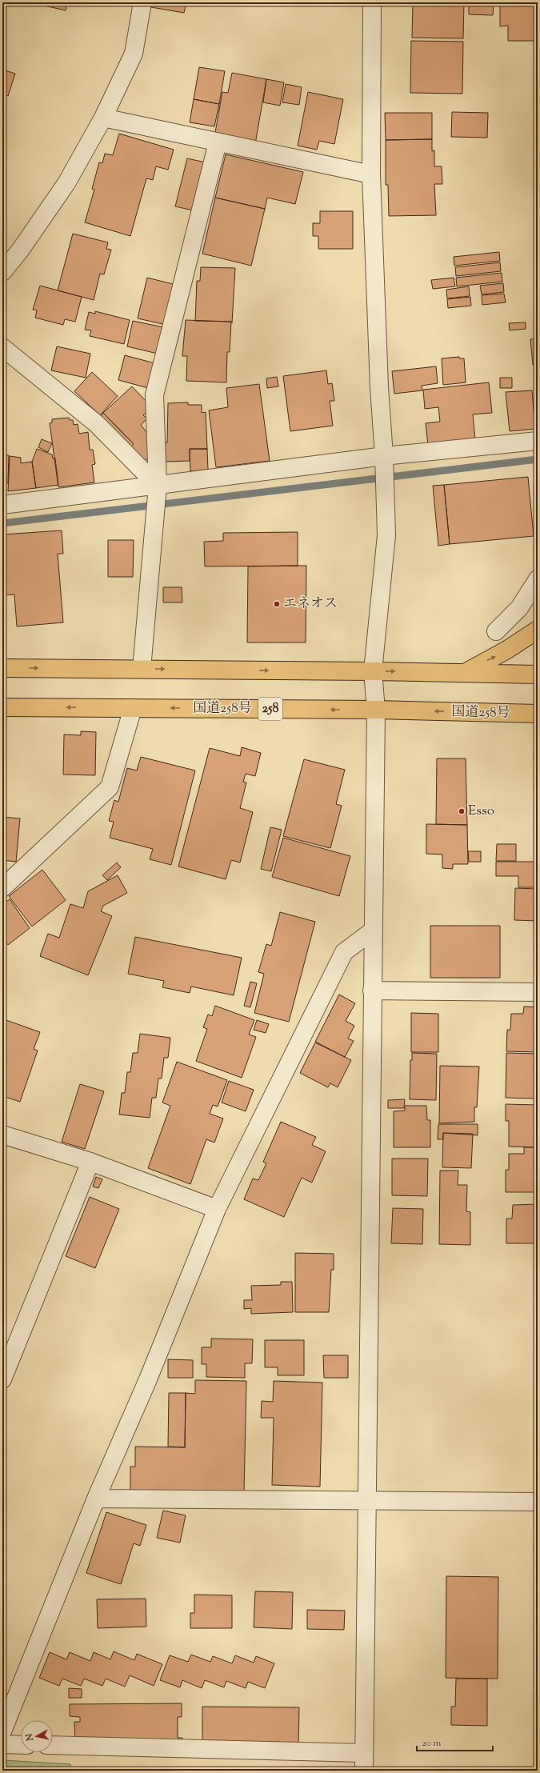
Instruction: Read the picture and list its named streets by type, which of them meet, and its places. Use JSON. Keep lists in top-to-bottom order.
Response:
{
  "streets": {
    "highway": ["国道258号", "258"]
  },
  "places": ["エネオス", "Esso"],
  "scale_bar": "20 m",
  "north": "left"
}
